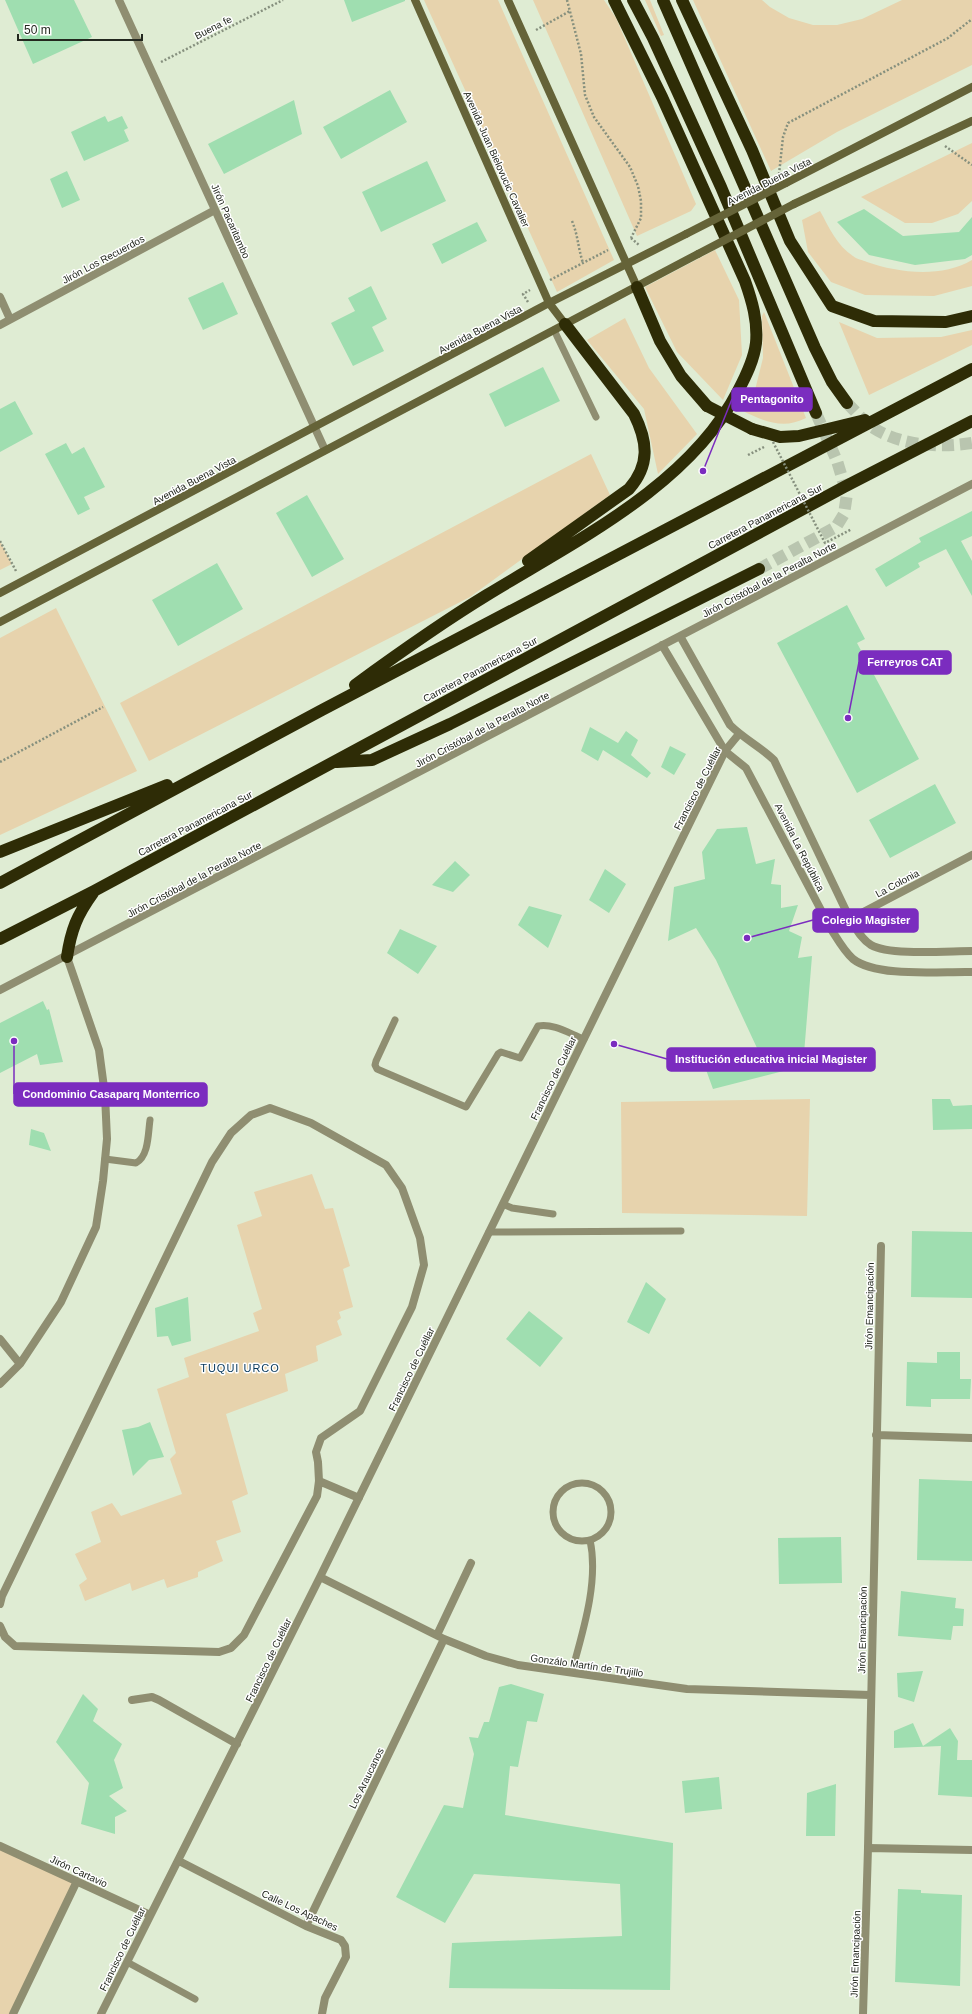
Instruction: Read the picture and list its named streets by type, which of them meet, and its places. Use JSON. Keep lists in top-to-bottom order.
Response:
{
  "streets": {
    "highway": ["Carretera Panamericana Sur"],
    "main road": ["Avenida Juan Bielovucic Cavalier", "Avenida Buena Vista"],
    "street": [
      "Jirón Pacaritambo",
      "Jirón Los Recuerdos",
      "Jirón Cristóbal de la Peralta Norte",
      "Francisco de Cuéllar",
      "Avenida La República",
      "La Colonia",
      "Jirón Emancipación",
      "Gonzálo Martín de Trujillo",
      "Los Araucanos",
      "Jirón Cartavio",
      "Calle Los Apaches"
    ],
    "path": ["Buena fe"]
  },
  "crossings": [
    ["Buena fe", "Jirón Pacaritambo"],
    ["Avenida Juan Bielovucic Cavalier", "Avenida Buena Vista"],
    ["Avenida Buena Vista", "Jirón Pacaritambo"],
    ["Jirón Pacaritambo", "Jirón Los Recuerdos"],
    ["Jirón Cristóbal de la Peralta Norte", "Avenida La República"],
    ["Francisco de Cuéllar", "Avenida La República"],
    ["Francisco de Cuéllar", "Gonzálo Martín de Trujillo"],
    ["Francisco de Cuéllar", "Jirón Cartavio"],
    ["Francisco de Cuéllar", "Calle Los Apaches"],
    ["Avenida La República", "La Colonia"],
    ["Jirón Emancipación", "Gonzálo Martín de Trujillo"],
    ["Gonzálo Martín de Trujillo", "Los Araucanos"],
    ["Los Araucanos", "Calle Los Apaches"]
  ],
  "districts": ["TUQUI URCO"],
  "places": [
    "Pentagonito",
    "Ferreyros CAT",
    "Colegio Magister",
    "Condominio Casaparq Monterrico",
    "Institución educativa inicial Magister"
  ],
  "scale_bar": "50 m"
}
